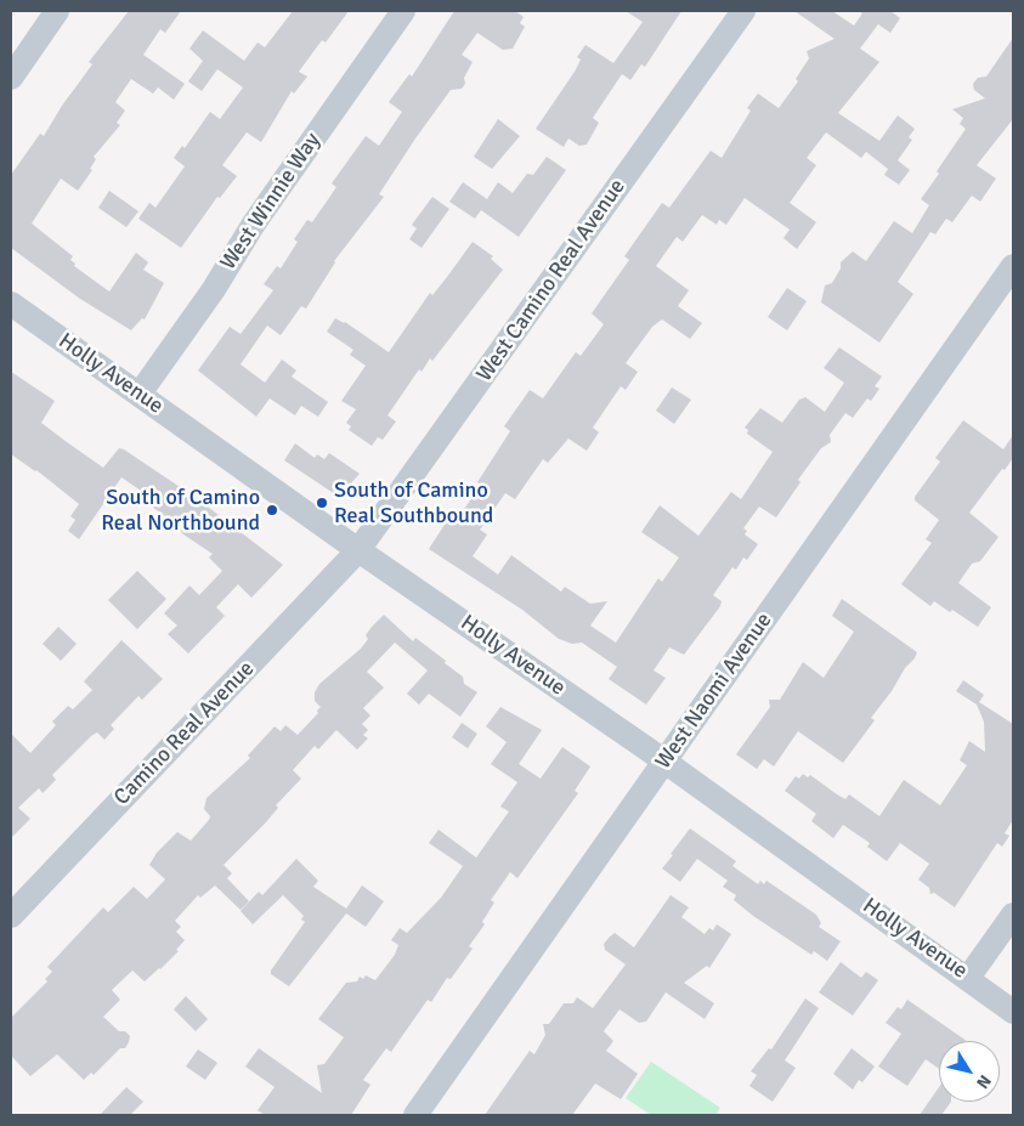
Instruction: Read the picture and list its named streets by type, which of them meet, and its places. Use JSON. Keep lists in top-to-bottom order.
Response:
{
  "streets": {
    "street": [
      "West Winnie Way",
      "West Camino Real Avenue",
      "Holly Avenue",
      "West Naomi Avenue",
      "Camino Real Avenue"
    ]
  },
  "crossings": [
    ["West Winnie Way", "Holly Avenue"],
    ["West Camino Real Avenue", "Holly Avenue"],
    ["West Camino Real Avenue", "Camino Real Avenue"],
    ["Holly Avenue", "West Naomi Avenue"],
    ["Holly Avenue", "Camino Real Avenue"]
  ],
  "places": ["South of Camino Real Southbound", "South of Camino Real Northbound"],
  "north": "bottom right"
}
